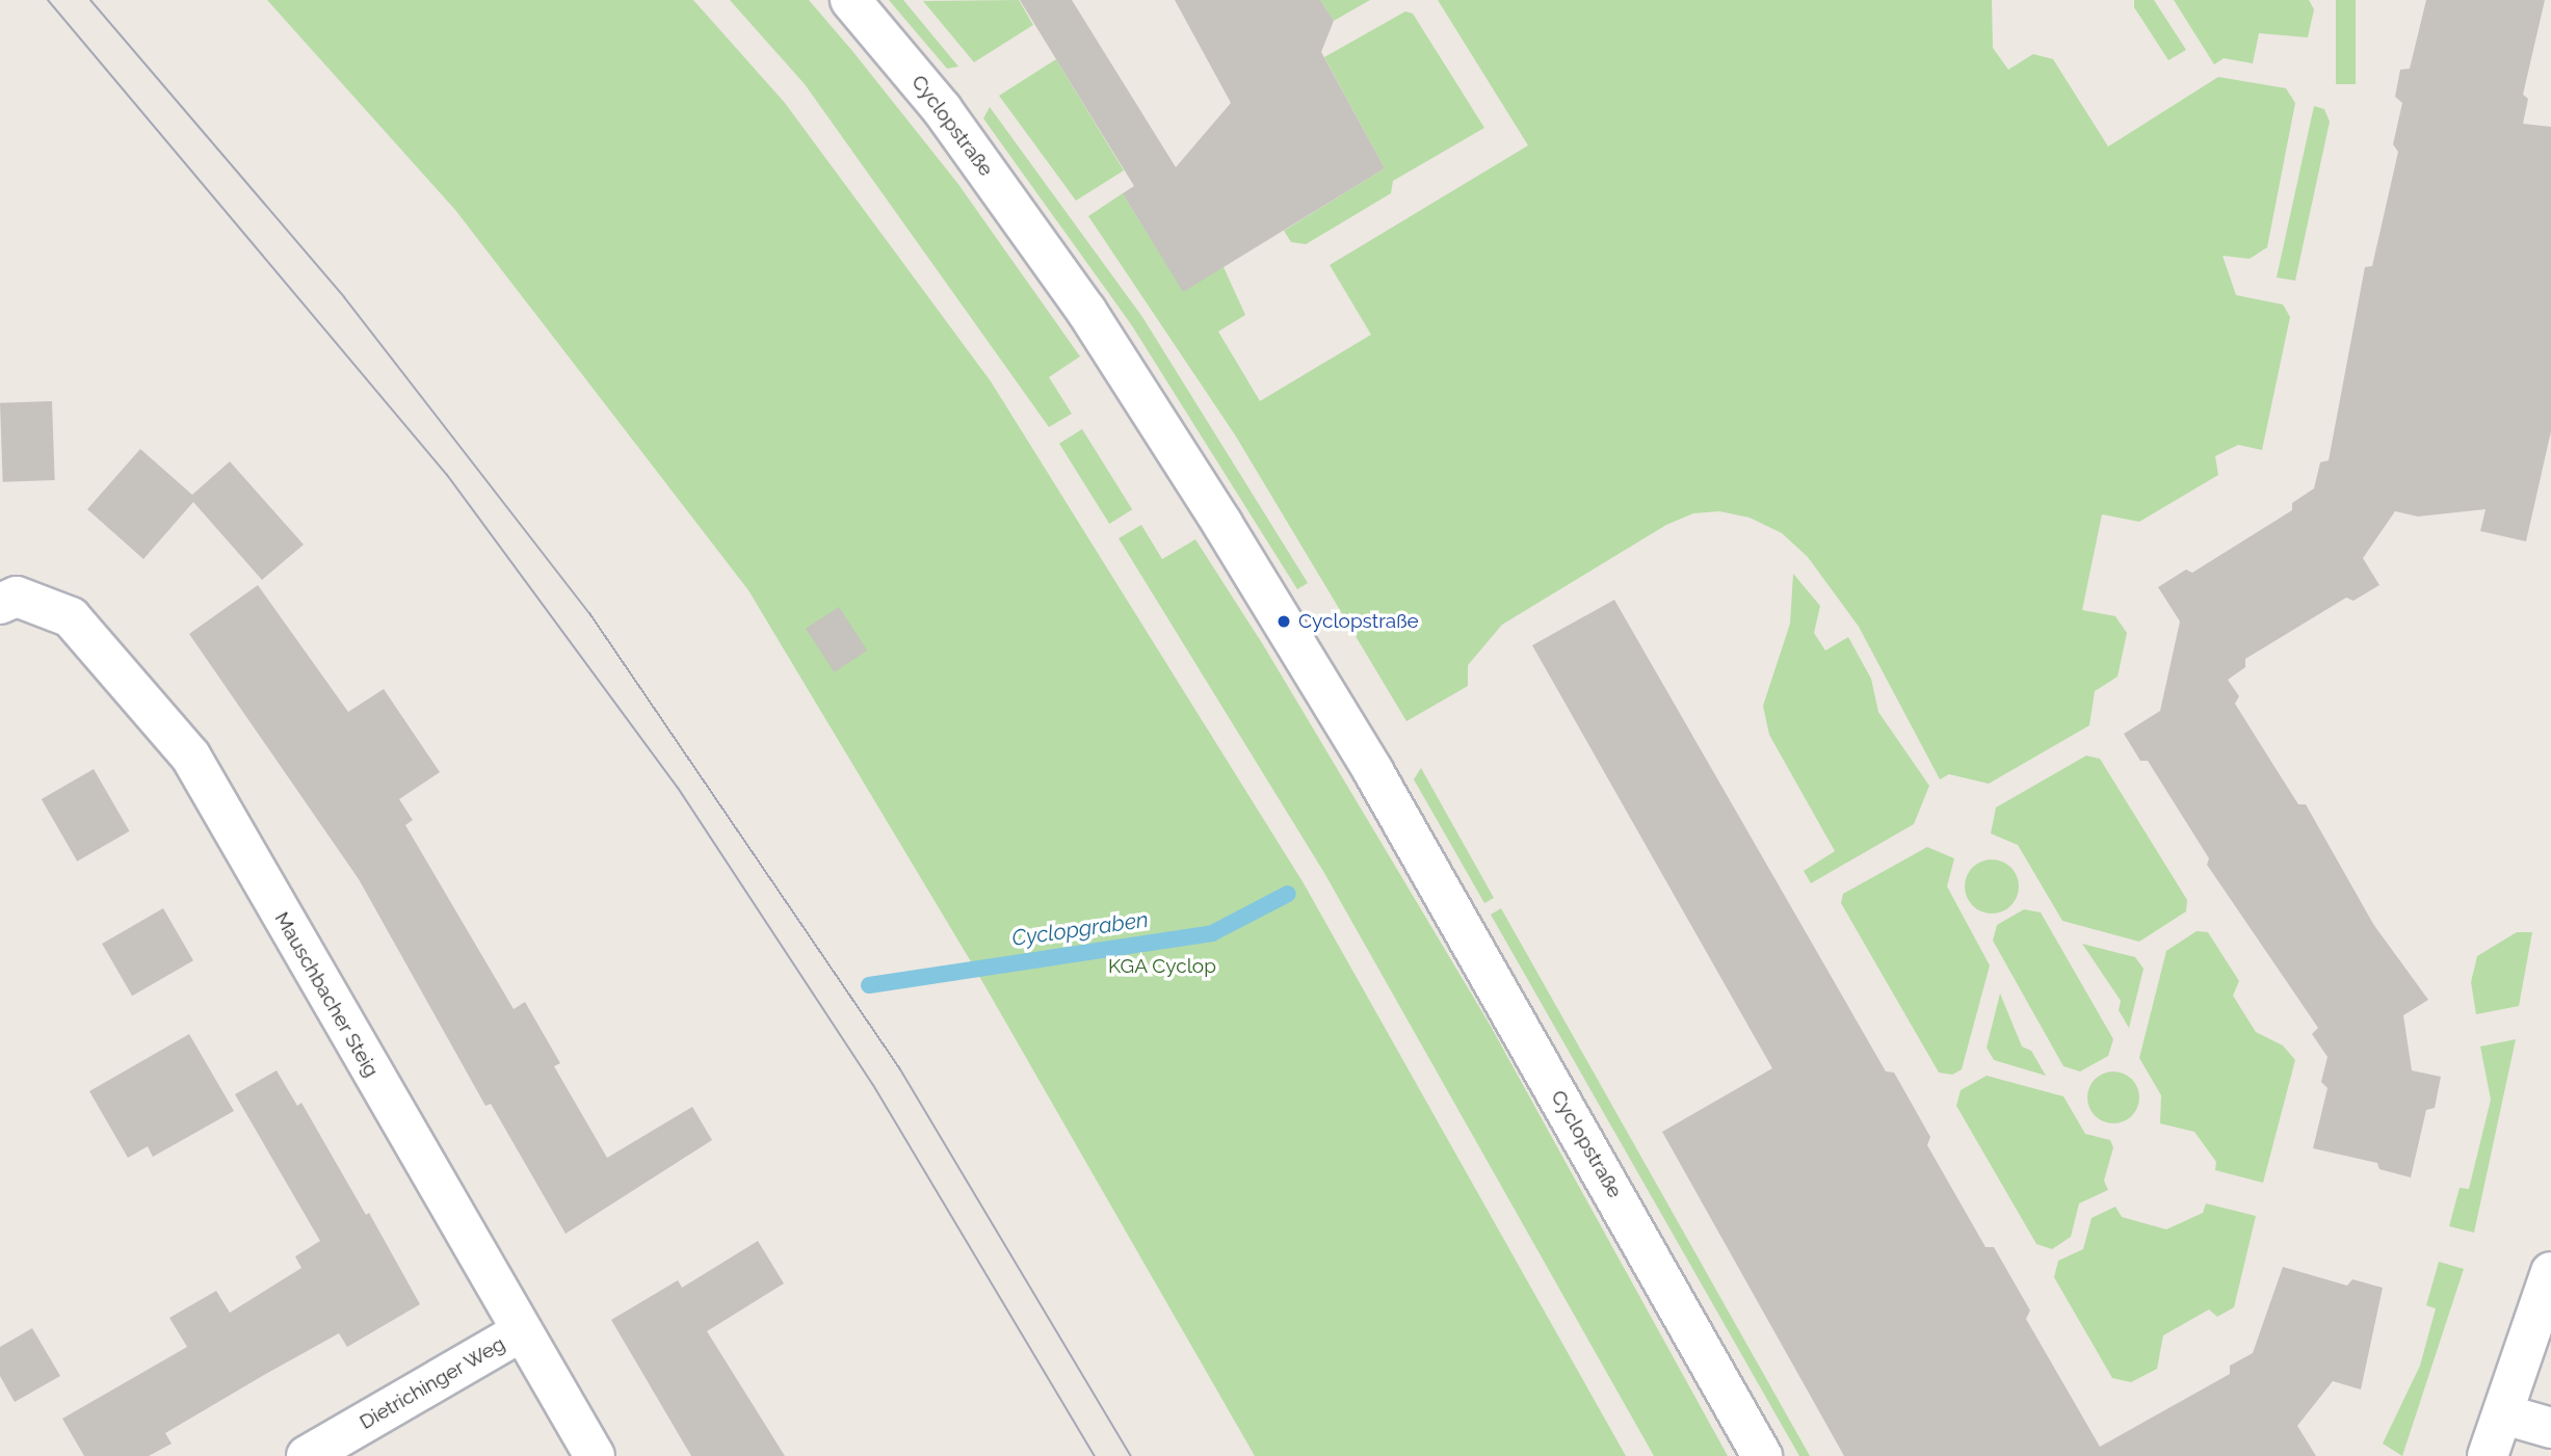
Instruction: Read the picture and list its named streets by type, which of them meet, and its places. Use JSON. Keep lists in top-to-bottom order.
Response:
{
  "streets": {
    "street": ["Cyclopstraße", "Mauschbacher Steig", "Dietrichinger Weg"]
  },
  "crossings": [
    ["Mauschbacher Steig", "Dietrichinger Weg"]
  ],
  "water": ["Cyclopgraben"],
  "parks": ["KGA Cyclop"],
  "places": ["Cyclopstraße"]
}
